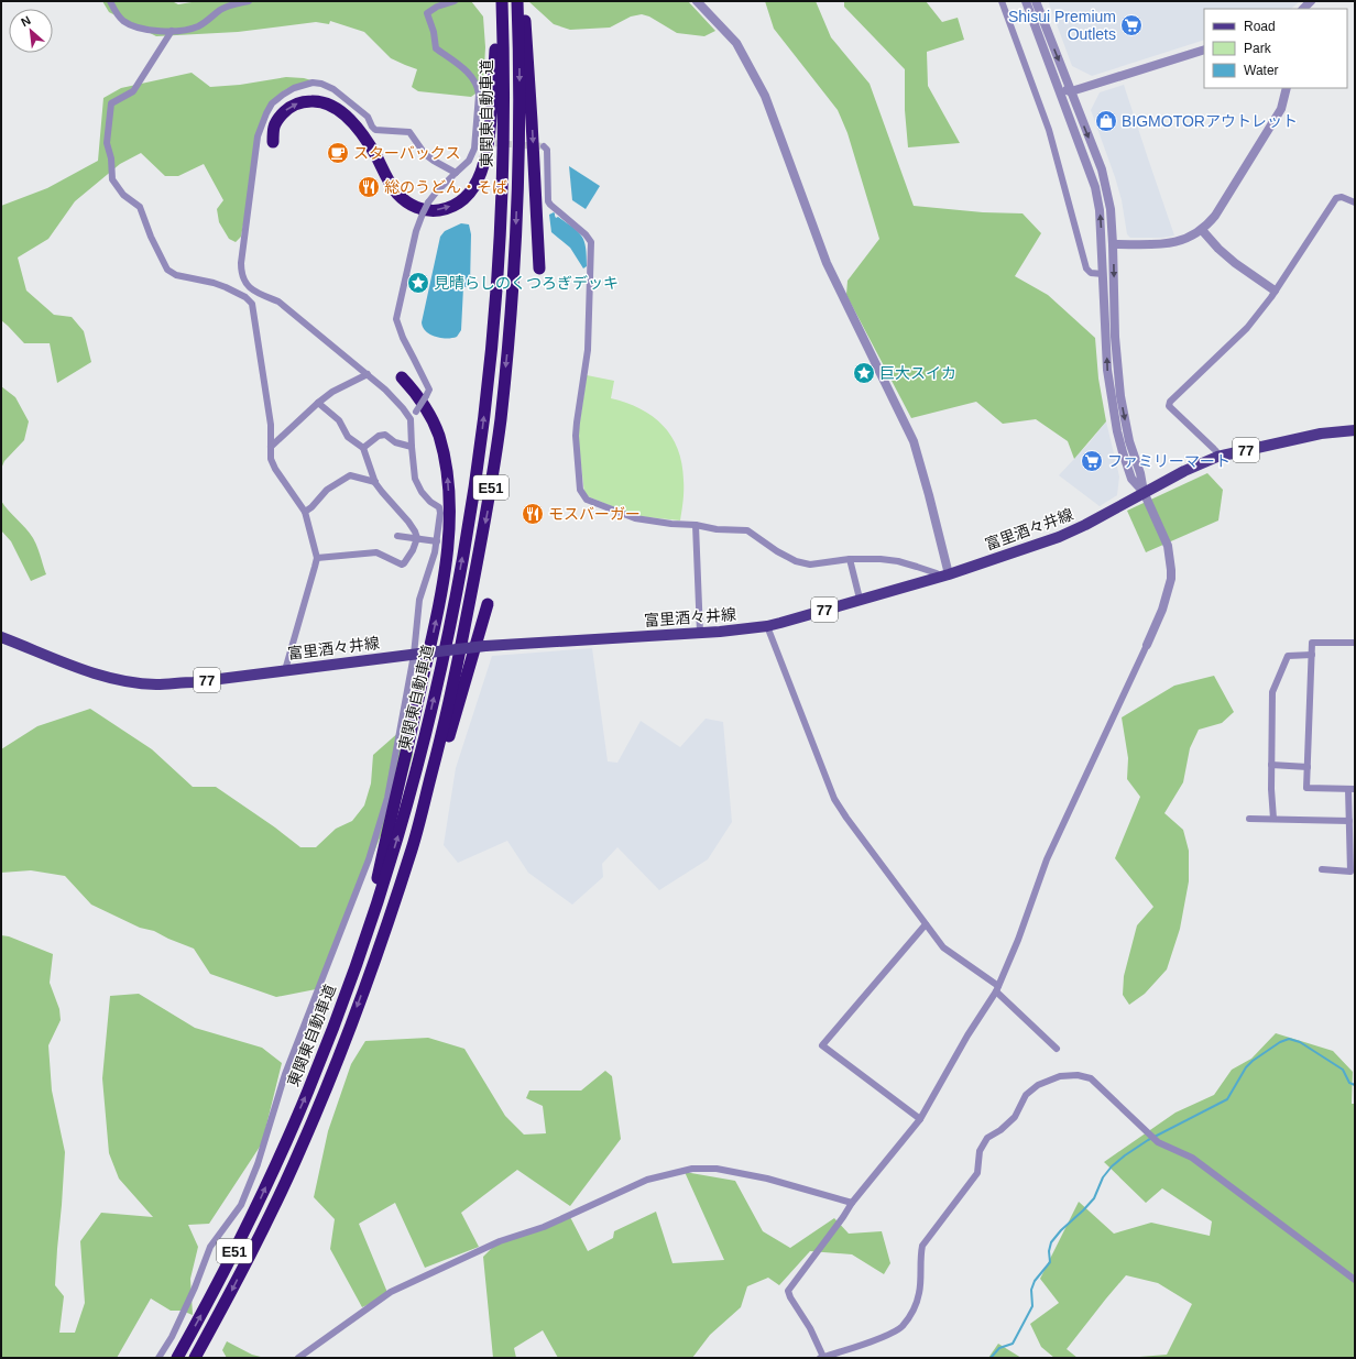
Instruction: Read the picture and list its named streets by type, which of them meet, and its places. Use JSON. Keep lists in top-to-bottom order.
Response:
{
  "streets": {
    "highway": ["東関東自動車道", "E51"],
    "main road": ["77", "富里酒々井線"]
  },
  "places": {
    "supermarket": ["Shisui Premium Outlets", "ファミリーマート"],
    "shop": ["BIGMOTORアウトレット"],
    "cafe": ["スターバックス"],
    "restaurant": ["総のうどん・そば", "モスバーガー"],
    "place": ["見晴らしのくつろぎデッキ", "巨大スイカ"]
  },
  "legend": ["Road", "Park", "Water"],
  "north": "top left"
}
